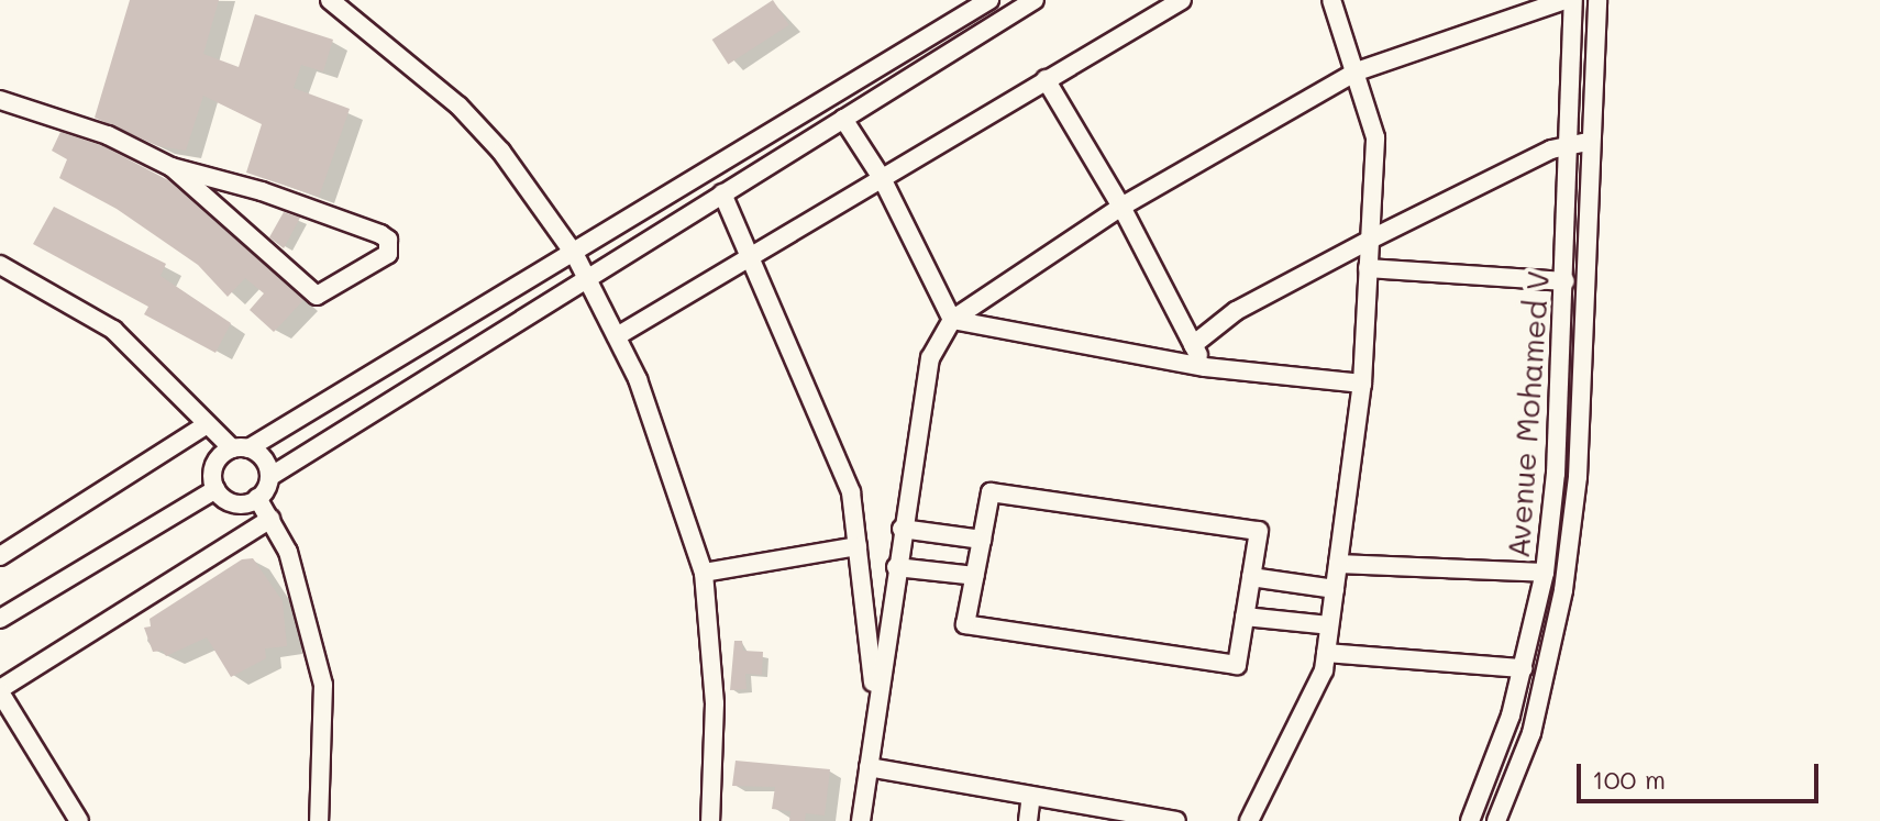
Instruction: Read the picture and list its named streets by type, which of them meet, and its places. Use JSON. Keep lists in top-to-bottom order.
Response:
{
  "streets": {
    "street": ["Avenue Mohamed V"]
  },
  "scale_bar": "100 m"
}
